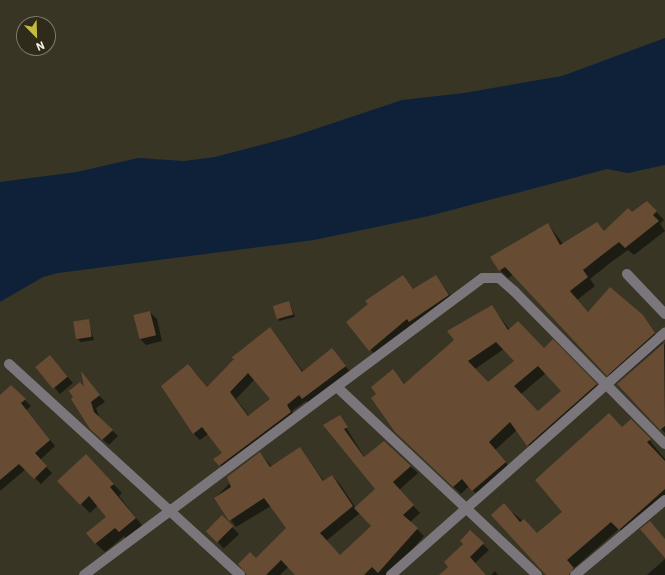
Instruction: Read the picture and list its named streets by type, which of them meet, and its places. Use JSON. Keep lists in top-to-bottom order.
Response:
{
  "north": "bottom right"
}
